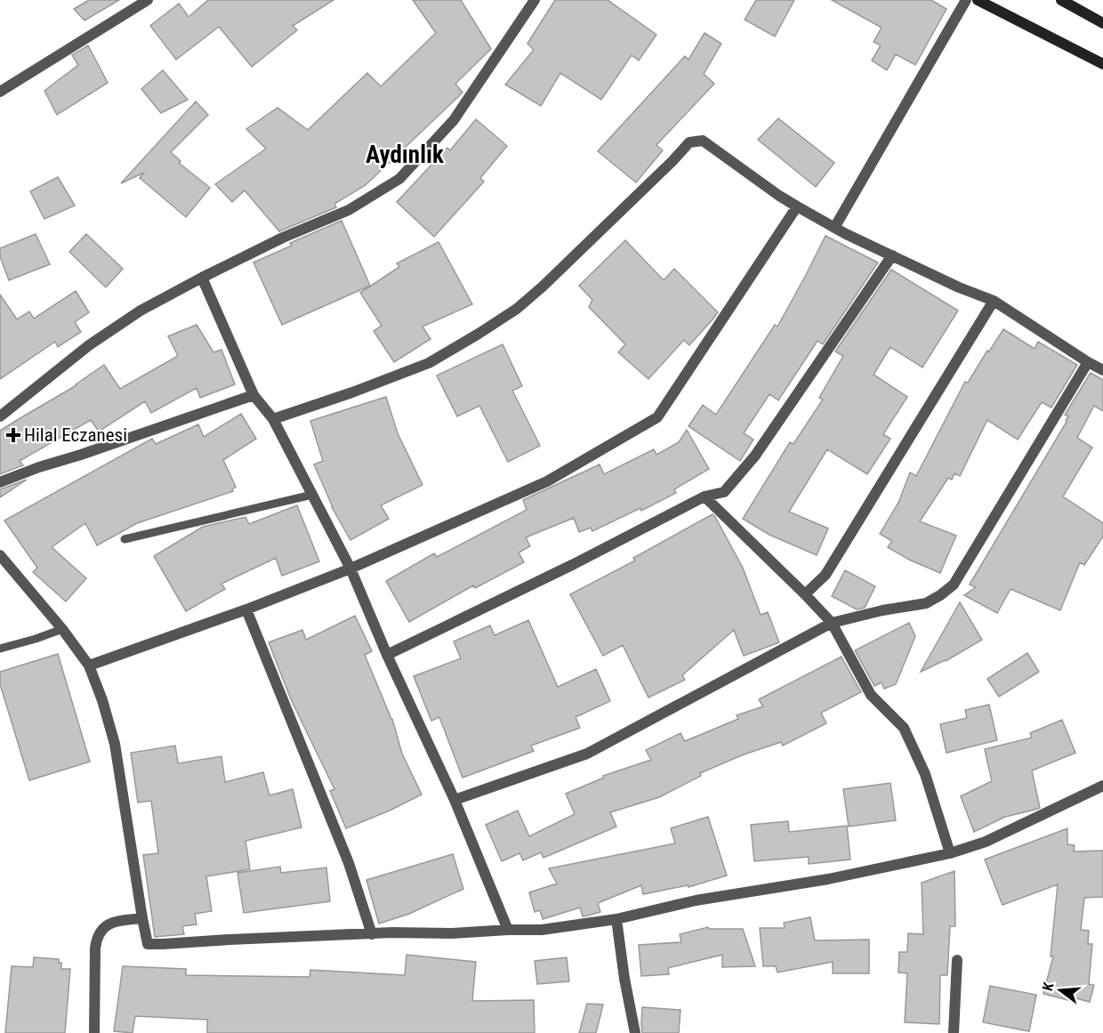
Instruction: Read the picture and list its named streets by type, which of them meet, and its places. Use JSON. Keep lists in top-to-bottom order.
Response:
{
  "districts": ["Aydınlık"],
  "places": {
    "health": ["Hilal Eczanesi"]
  },
  "north": "left"
}
